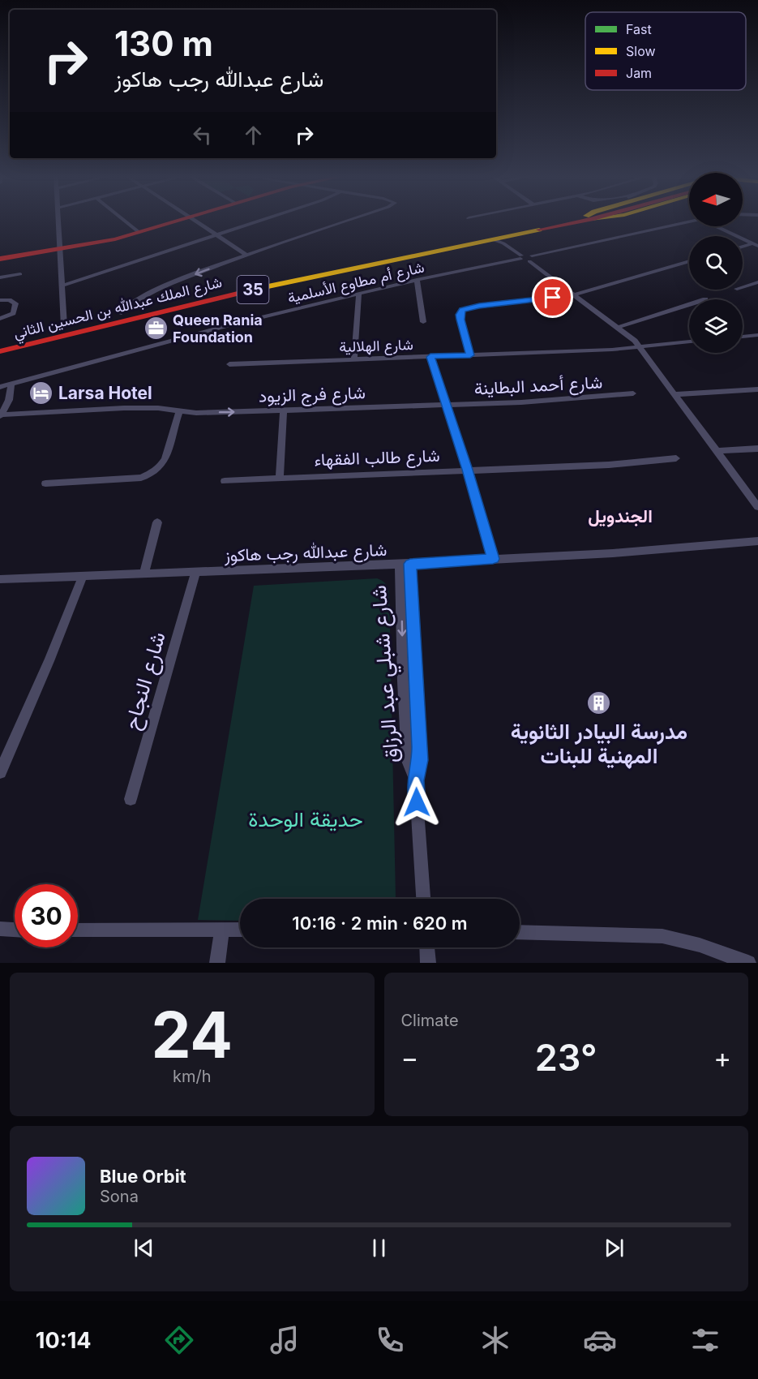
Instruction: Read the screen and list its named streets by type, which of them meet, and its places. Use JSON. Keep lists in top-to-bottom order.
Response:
{
  "streets": {
    "main road": ["35", "شارع الملك عبدالله بن الحسين الثاني"],
    "street": [
      "شارع أم مطاوع الأسلمية",
      "شارع الهلالية",
      "شارع أحمد البطاينة",
      "شارع فرج الزيود",
      "شارع طالب الفقهاء",
      "شارع عبدالله رجب هاكوز",
      "شارع شبلي عبد الرزاق",
      "شارع النجاح"
    ]
  },
  "crossings": [
    ["شارع أحمد البطاينة", "شارع فرج الزيود"],
    ["شارع عبدالله رجب هاكوز", "شارع شبلي عبد الرزاق"],
    ["شارع عبدالله رجب هاكوز", "شارع النجاح"]
  ],
  "districts": ["الجندويل"],
  "parks": ["حديقة الوحدة"],
  "places": {
    "office": ["Queen Rania Foundation"],
    "hotel": ["Larsa Hotel"],
    "building": ["مدرسة البيادر الثانوية المهنية للبنات"]
  },
  "legend": ["Fast", "Slow", "Jam"],
  "north": "left",
  "page": {
    "turn": ["130 m", "شارع عبدالله رجب هاكوز"],
    "limit": "30",
    "trip": "10:16 · 2 min · 620 m",
    "tile": [
      ["24", "km/h"],
      "Climate"
    ],
    "heat": ["−", "23°", "+"],
    "song": ["Blue Orbit", "Sona"],
    "tabs": "10:14"
  }
}
